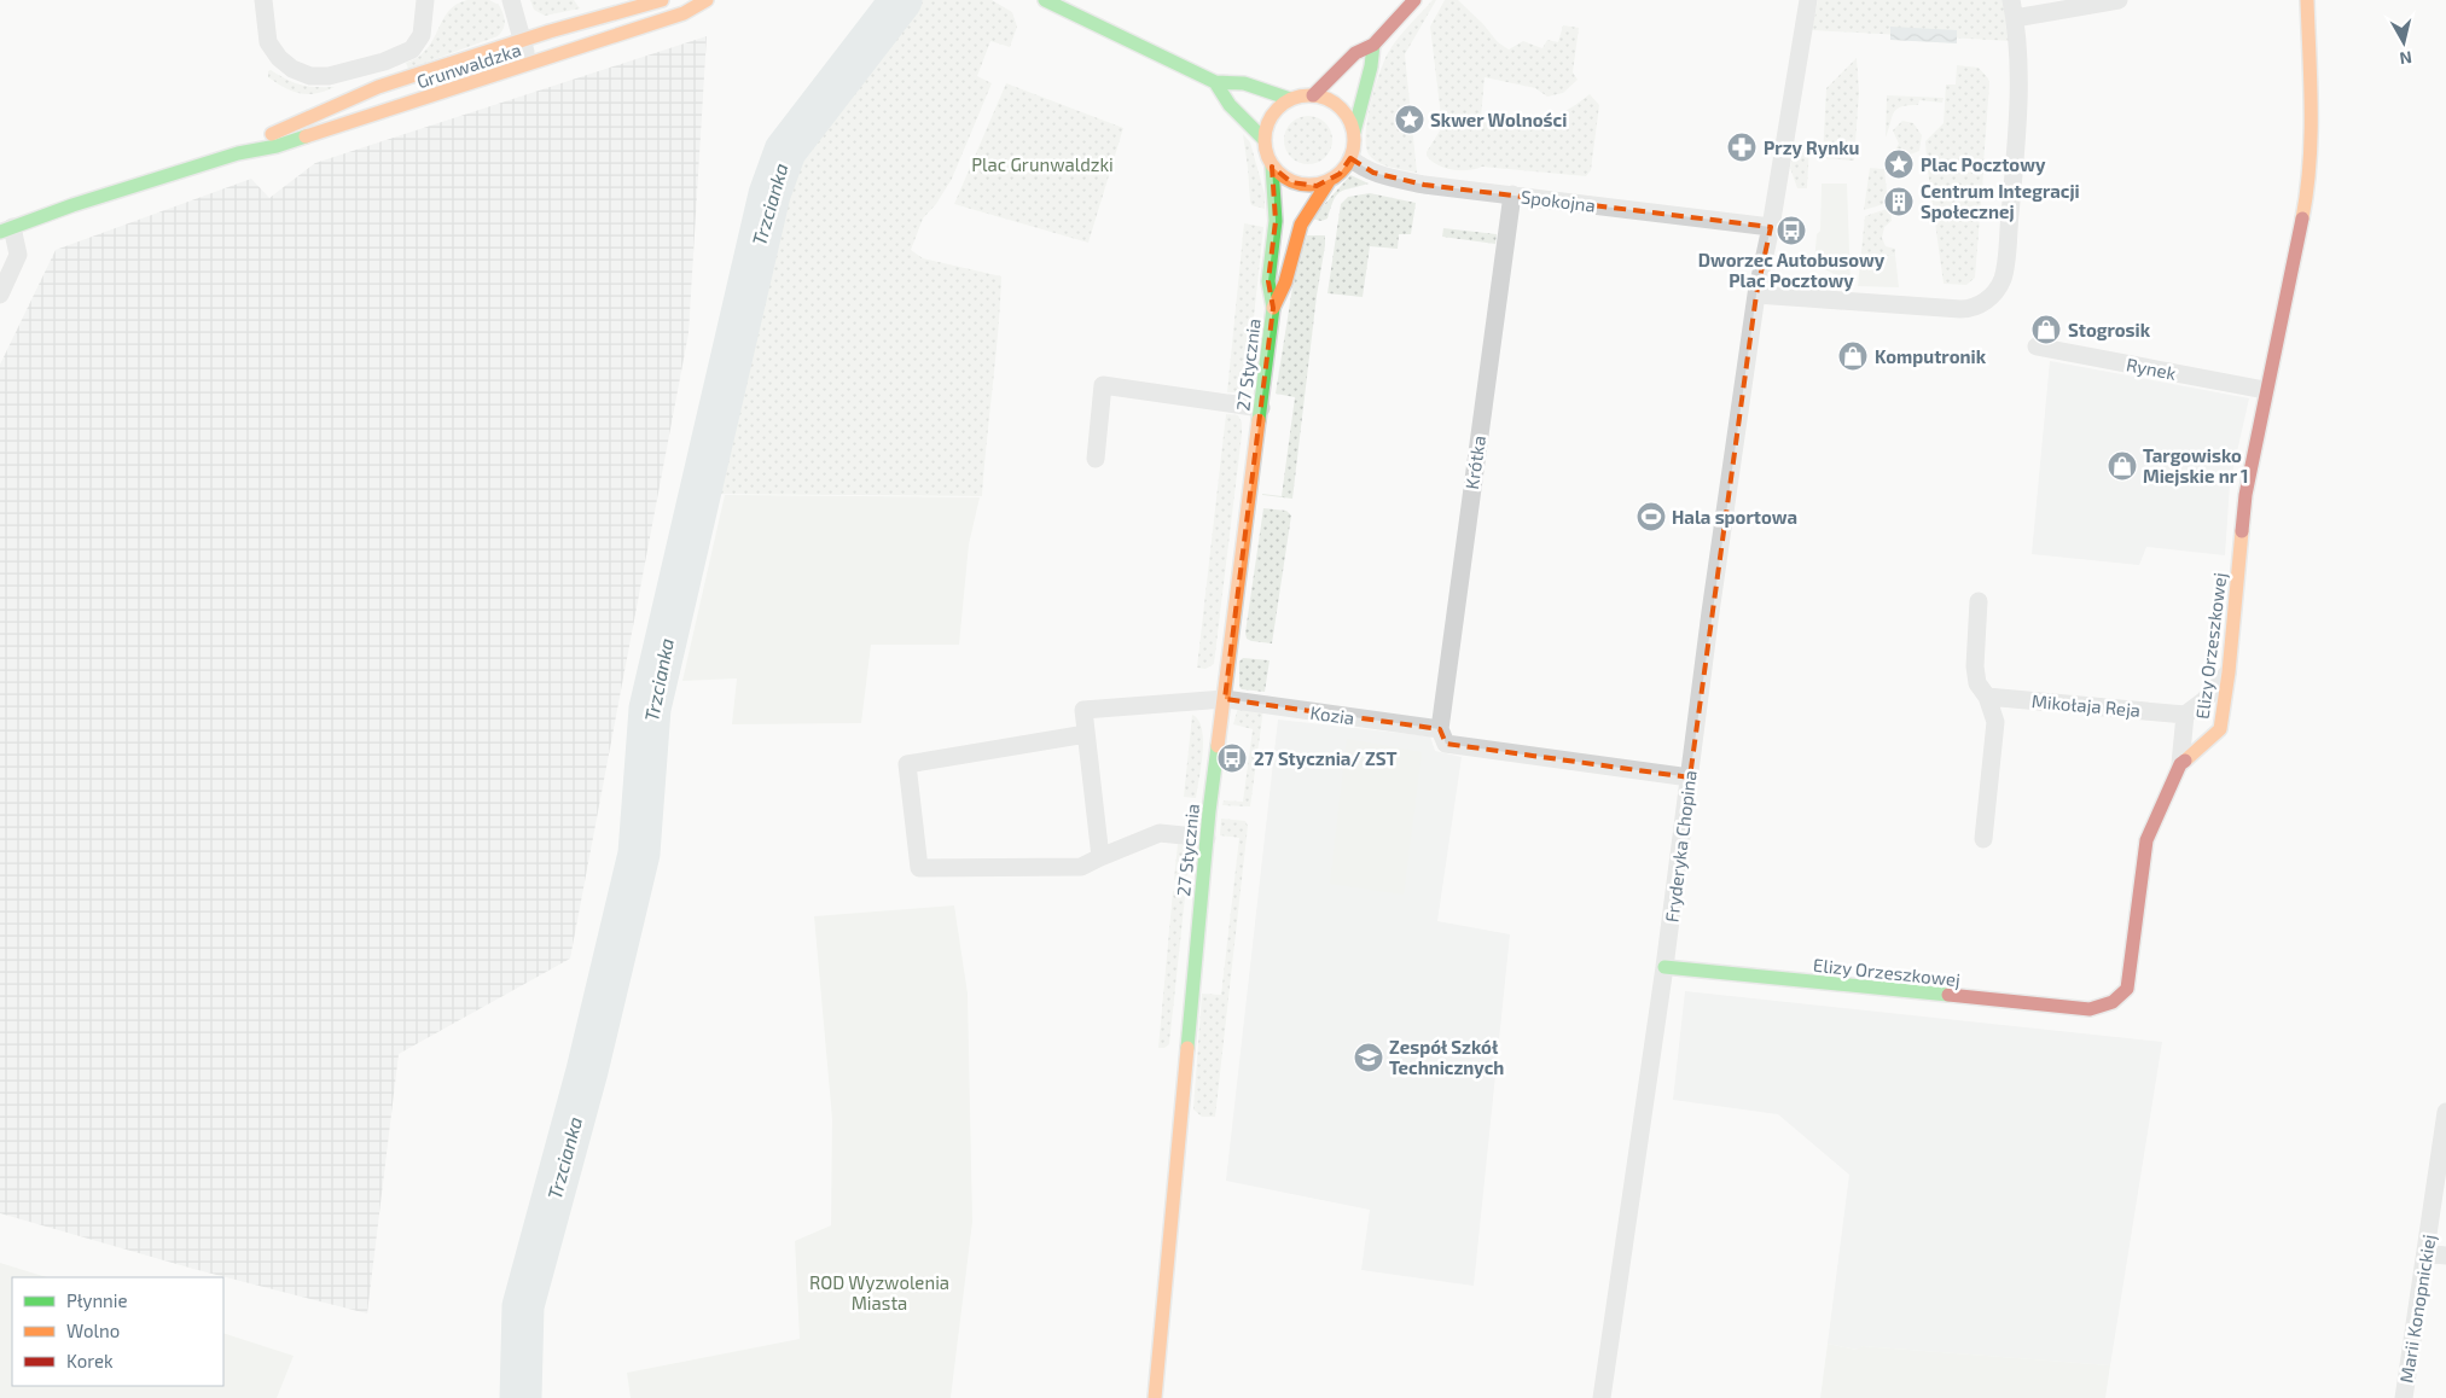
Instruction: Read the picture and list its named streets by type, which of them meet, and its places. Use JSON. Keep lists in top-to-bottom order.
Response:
{
  "streets": {
    "main road": ["Grunwaldzka", "27 Stycznia", "Elizy Orzeszkowej"],
    "street": [
      "Spokojna",
      "Rynek",
      "Krótka",
      "Mikołaja Reja",
      "Kozia",
      "Fryderyka Chopina",
      "Marii Konopnickiej"
    ]
  },
  "crossings": [
    ["Spokojna", "27 Stycznia"],
    ["Spokojna", "Krótka"],
    ["27 Stycznia", "Kozia"],
    ["Rynek", "Elizy Orzeszkowej"],
    ["Krótka", "Kozia"],
    ["Elizy Orzeszkowej", "Fryderyka Chopina"]
  ],
  "water": ["Trzcianka"],
  "parks": ["Plac Grunwaldzki", "ROD Wyzwolenia Miasta"],
  "places": {
    "place": ["Skwer Wolności", "Plac Pocztowy"],
    "pharmacy": ["Przy Rynku"],
    "building": ["Centrum Integracji Społecznej"],
    "bus stop": ["Dworzec Autobusowy Plac Pocztowy", "27 Stycznia/ ZST"],
    "shop": ["Stogrosik", "Komputronik", "Targowisko Miejskie nr 1"],
    "sports": ["Hala sportowa"],
    "school or university": ["Zespół Szkół Technicznych"]
  },
  "legend": ["Płynnie", "Wolno", "Korek"],
  "north": "bottom"
}
